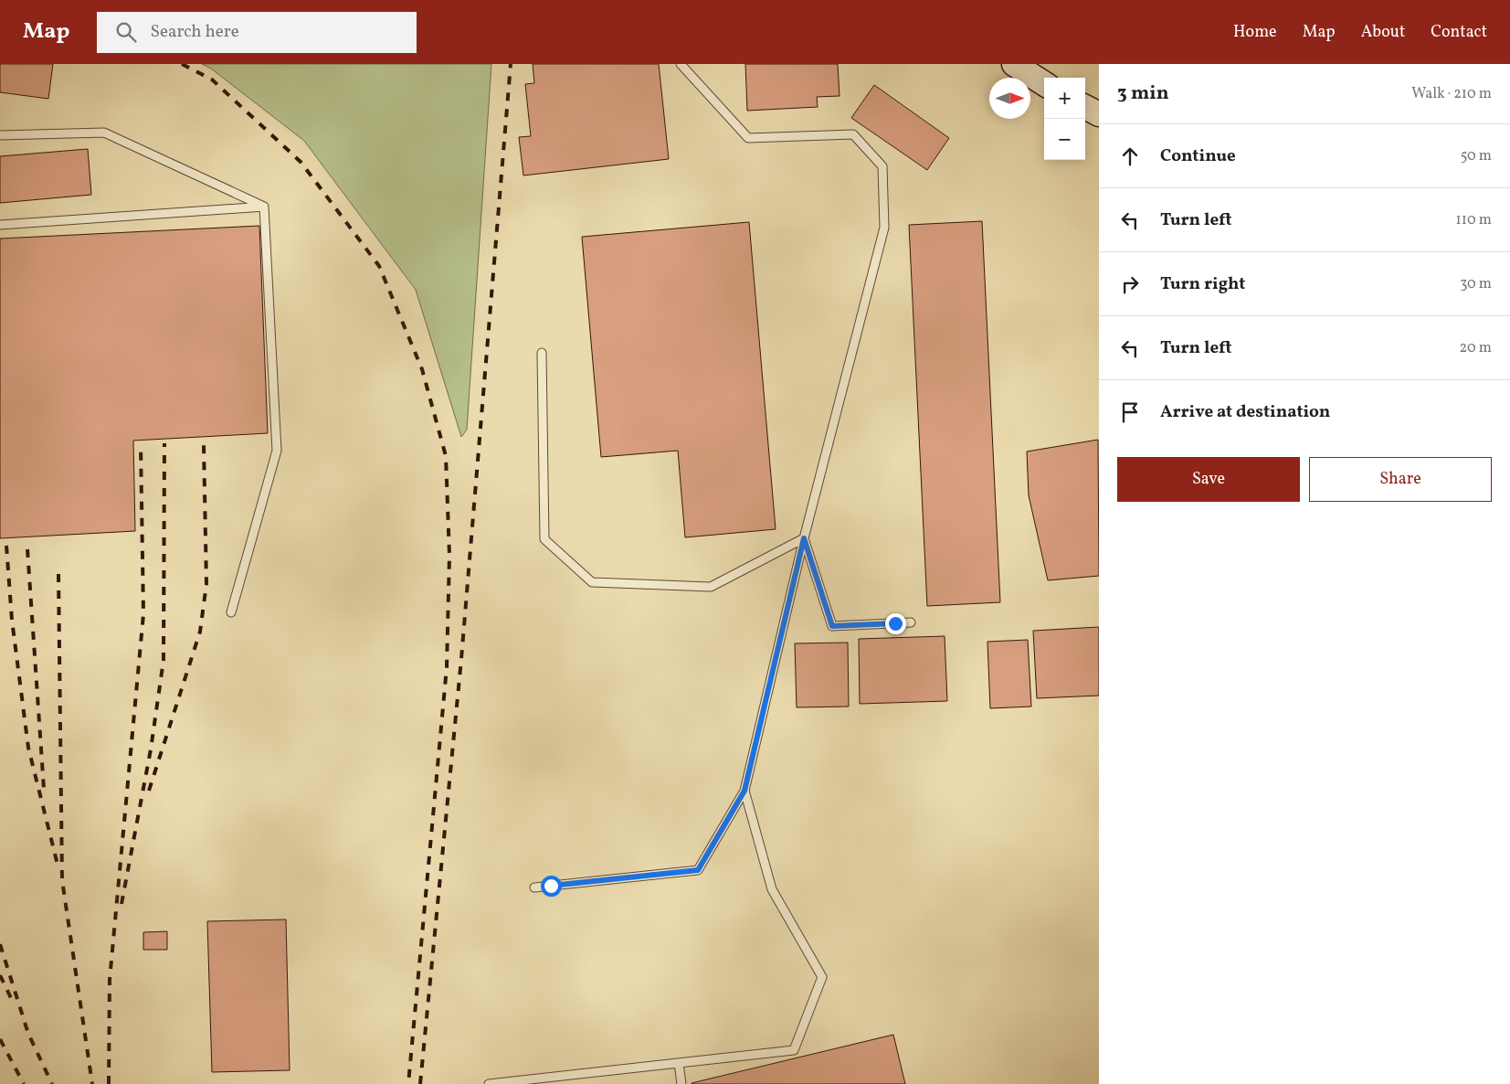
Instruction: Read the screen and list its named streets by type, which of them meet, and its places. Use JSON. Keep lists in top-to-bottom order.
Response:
{
  "north": "right",
  "page": {
    "header": "Map",
    "search": "Search here",
    "nav": [
      "Home",
      "Map",
      "About",
      "Contact"
    ],
    "heading": ["3 min", "Walk · 210 m"],
    "map_buttons": ["+", "−"],
    "list": [
      ["Continue", "50 m"],
      ["Turn left", "110 m"],
      ["Turn right", "30 m"],
      ["Turn left", "20 m"],
      "Arrive at destination"
    ],
    "buttons": ["Save", "Share"]
  }
}
